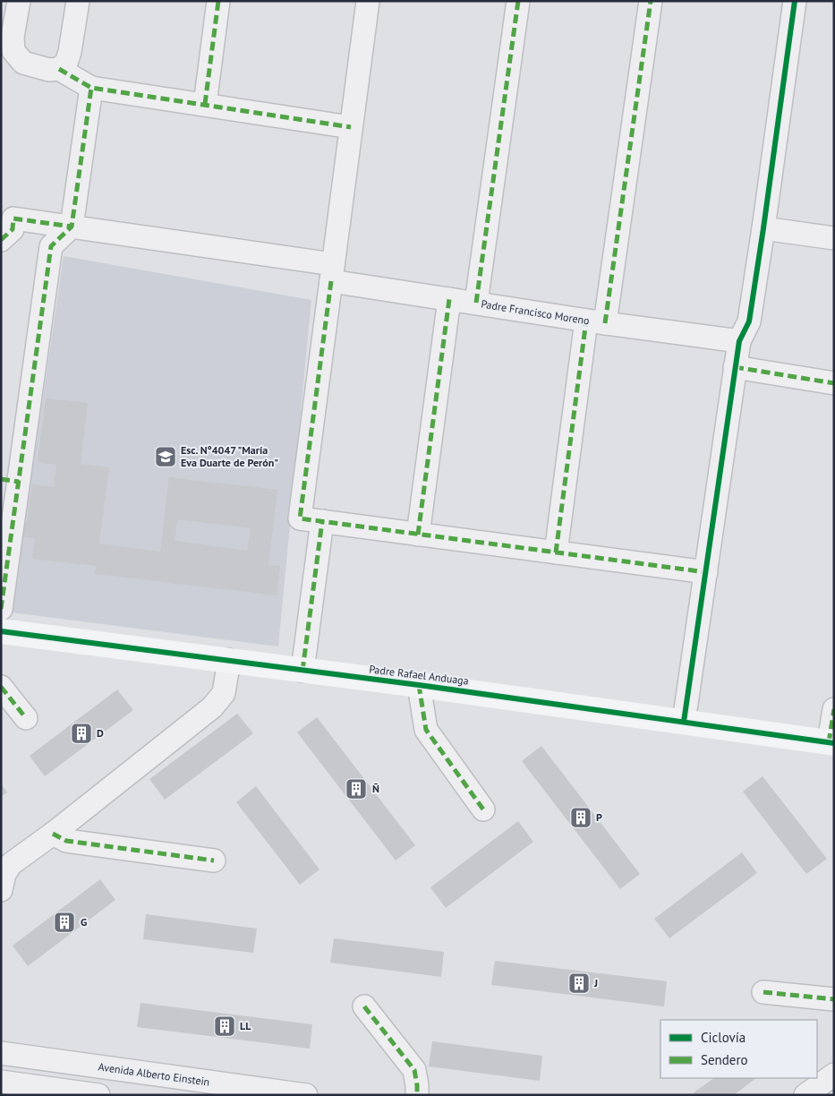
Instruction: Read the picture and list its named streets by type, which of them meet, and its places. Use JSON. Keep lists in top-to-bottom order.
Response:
{
  "streets": {
    "street": ["Padre Francisco Moreno", "Padre Rafael Anduaga", "Avenida Alberto Einstein"]
  },
  "places": {
    "school or university": ["Esc. N°4047 \"María Eva Duarte de Perón\""],
    "building": [
      "D",
      "Ñ",
      "P",
      "G",
      "J",
      "LL"
    ]
  },
  "legend": ["Ciclovía", "Sendero"]
}
